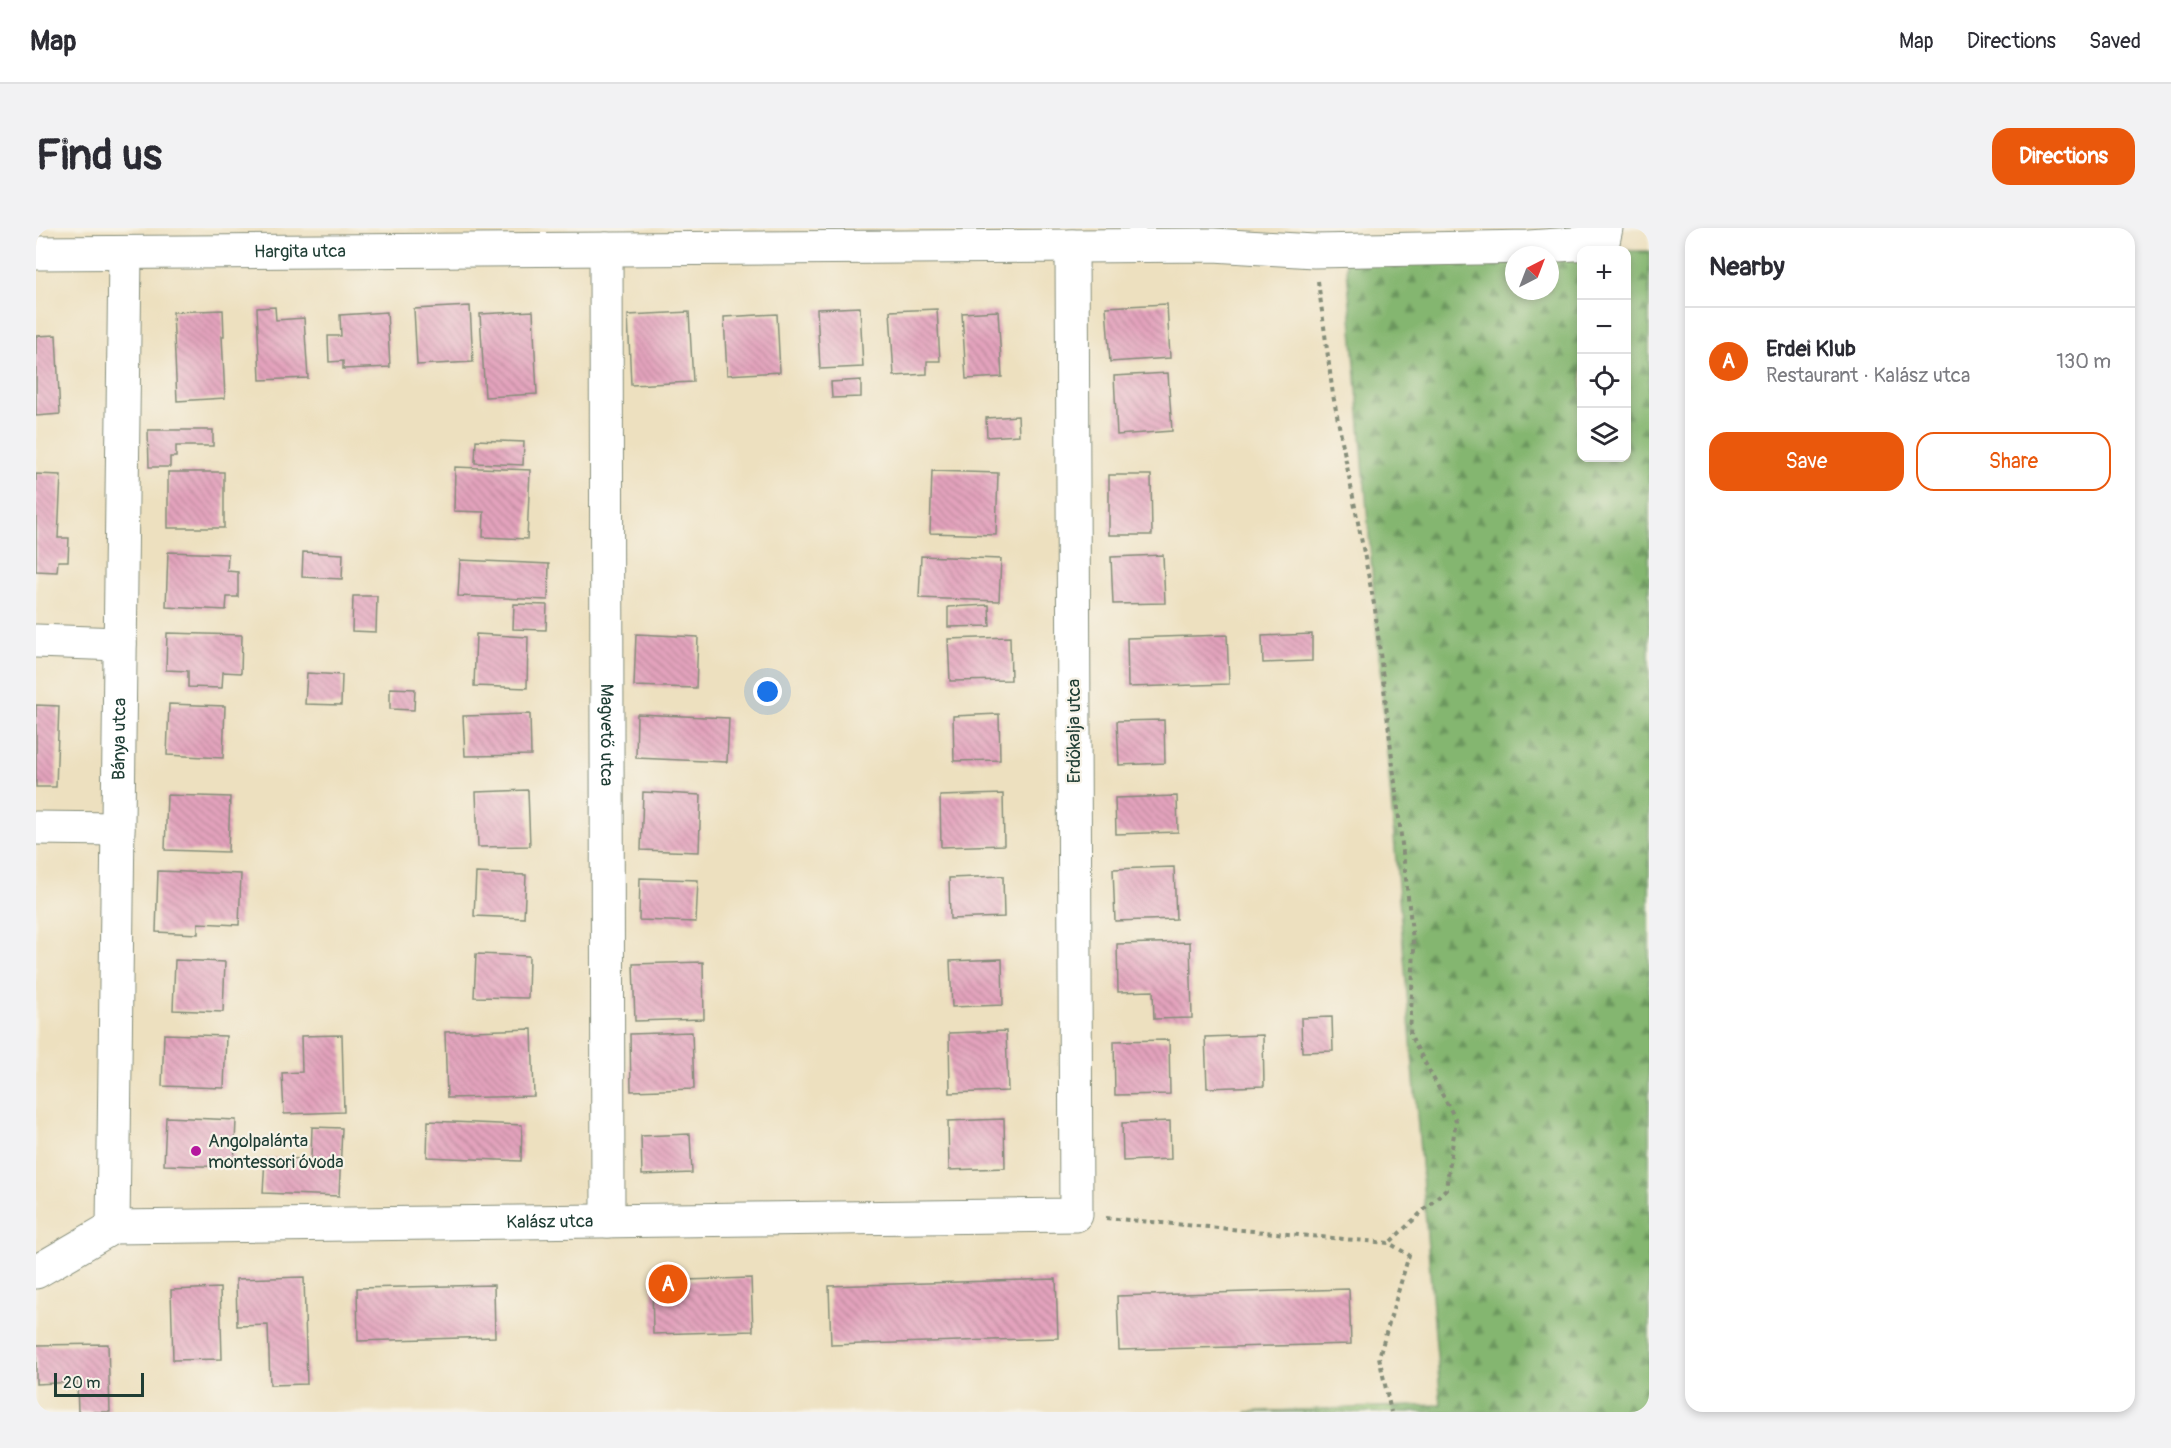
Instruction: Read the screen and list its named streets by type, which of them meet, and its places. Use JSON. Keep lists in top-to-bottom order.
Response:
{
  "streets": {
    "street": [
      "Hargita utca",
      "Erdőkalja utca",
      "Magvető utca",
      "Bánya utca",
      "Kalász utca"
    ]
  },
  "crossings": [
    ["Hargita utca", "Erdőkalja utca"],
    ["Hargita utca", "Magvető utca"],
    ["Hargita utca", "Bánya utca"],
    ["Erdőkalja utca", "Kalász utca"],
    ["Magvető utca", "Kalász utca"],
    ["Bánya utca", "Kalász utca"]
  ],
  "places": ["Angolpalánta montessori óvoda"],
  "scale_bar": "20 m",
  "north": "top right",
  "page": {
    "header": "Map",
    "nav": ["Map", "Directions", "Saved"],
    "buttons": [
      "Directions",
      ["Save", "Share"]
    ],
    "title": "Find us",
    "heading": "Nearby",
    "map_buttons": ["+", "−"],
    "list": [
      {
        "mark": "A",
        "name": "Erdei Klub",
        "note": "Restaurant · Kalász utca",
        "value": "130 m"
      }
    ],
    "pins": "A",
    "scale": "20 m"
  }
}
